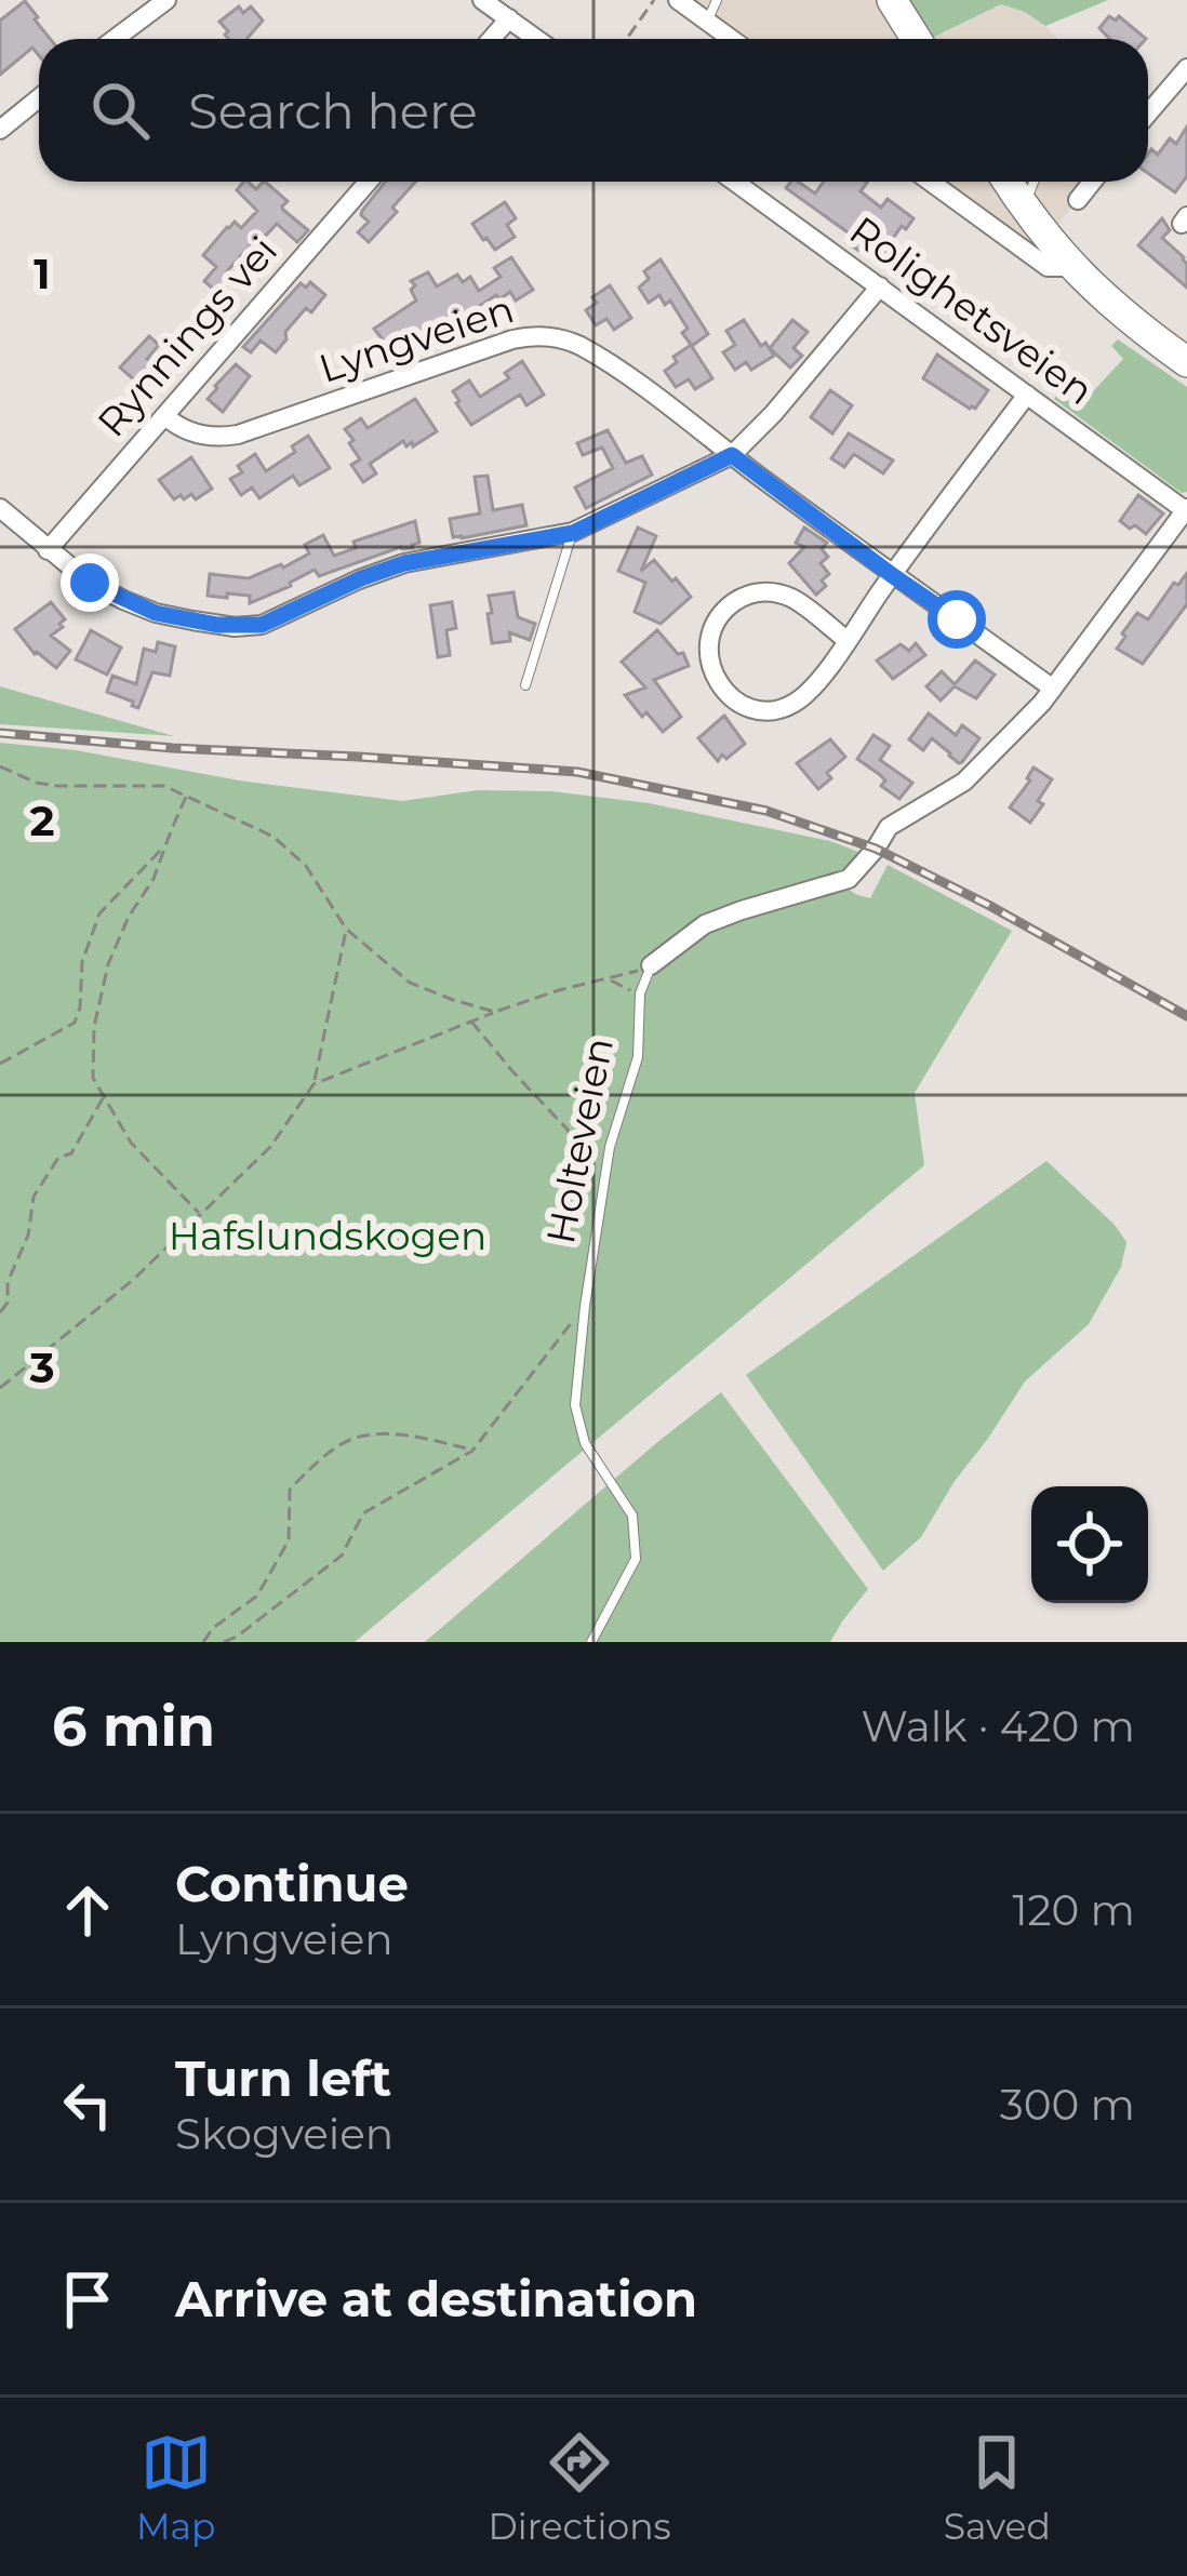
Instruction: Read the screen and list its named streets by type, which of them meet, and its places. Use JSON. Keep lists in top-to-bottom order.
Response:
{
  "streets": {
    "street": ["Rolighetsveien", "Rynnings vei", "Lyngveien"],
    "lane": ["Holteveien"]
  },
  "crossings": [
    ["Rynnings vei", "Lyngveien"]
  ],
  "parks": ["Hafslundskogen"],
  "page": {
    "search": "Search here",
    "heading": ["6 min", "Walk · 420 m"],
    "list": [
      ["Continue", "Lyngveien", "120 m"],
      ["Turn left", "Skogveien", "300 m"],
      "Arrive at destination"
    ],
    "nav": ["Map", "Directions", "Saved"]
  },
  "grid": {
    "rows": ["1", "2", "3"]
  }
}
